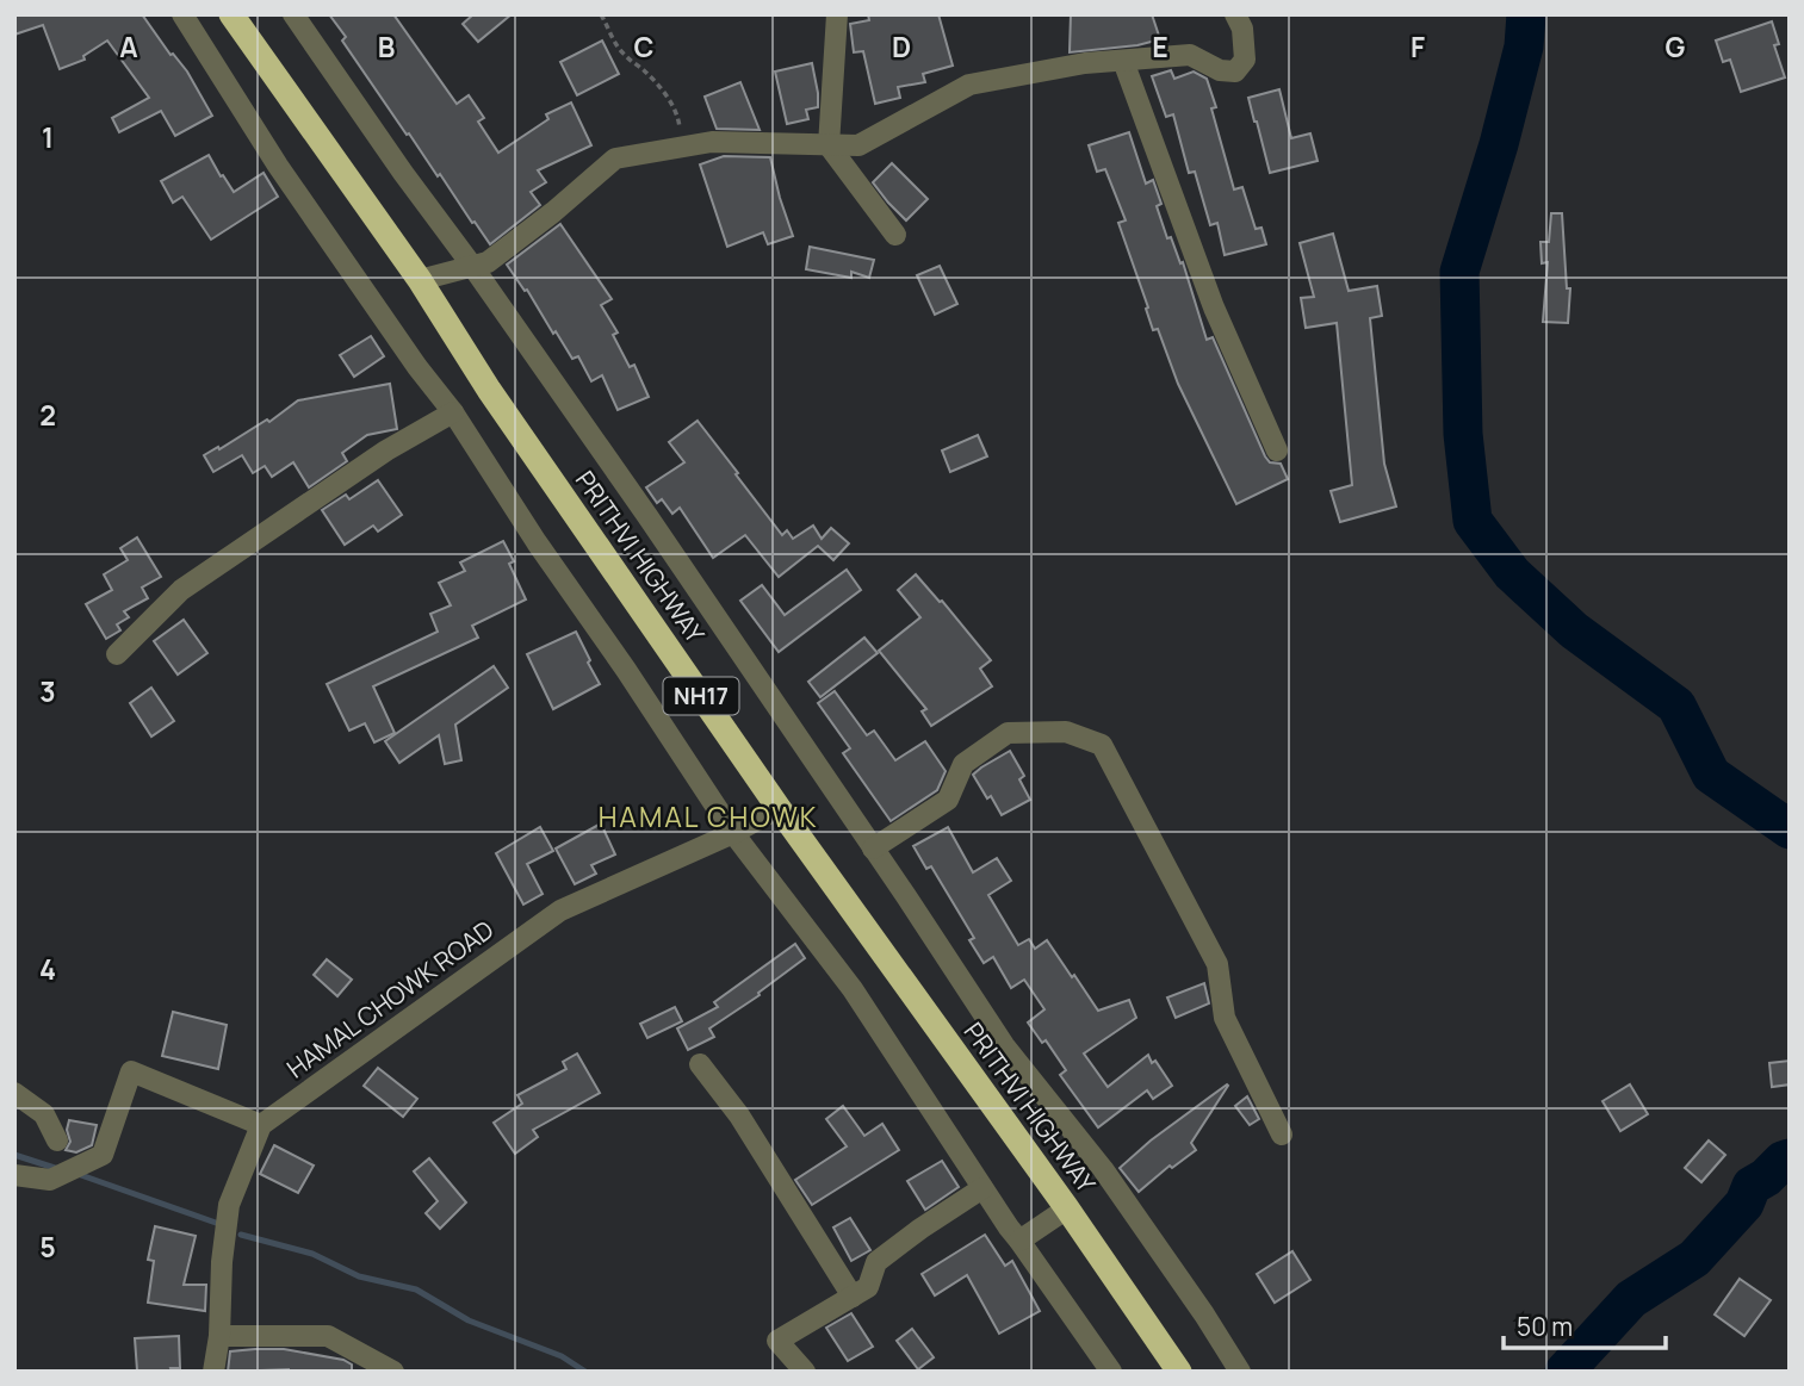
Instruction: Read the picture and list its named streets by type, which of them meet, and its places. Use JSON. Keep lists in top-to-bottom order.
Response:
{
  "streets": {
    "highway": ["PRITHVI HIGHWAY", "NH17"],
    "street": ["HAMAL CHOWK ROAD"]
  },
  "crossings": [
    ["PRITHVI HIGHWAY", "HAMAL CHOWK ROAD"]
  ],
  "districts": ["HAMAL CHOWK"],
  "scale_bar": "50 m",
  "grid": {
    "columns": [
      "A",
      "B",
      "C",
      "D",
      "E",
      "F",
      "G"
    ],
    "rows": [
      "1",
      "2",
      "3",
      "4",
      "5"
    ]
  }
}
